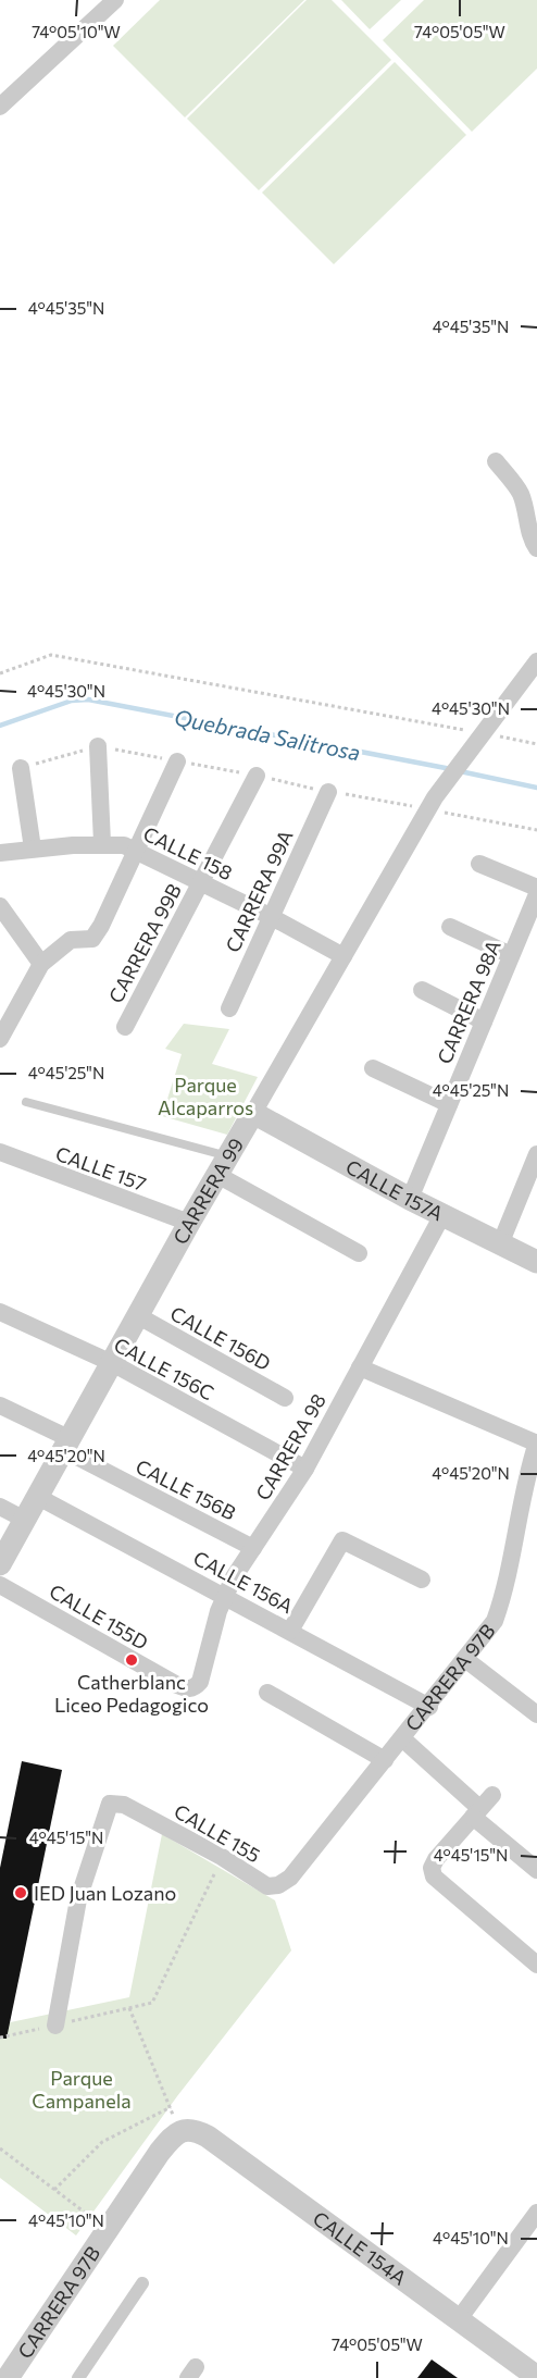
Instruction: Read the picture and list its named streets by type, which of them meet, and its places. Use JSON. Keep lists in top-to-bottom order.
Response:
{
  "streets": {
    "street": [
      "CALLE 158",
      "CARRERA 99A",
      "CARRERA 99B",
      "CARRERA 98A",
      "CALLE 157",
      "CALLE 157A",
      "CARRERA 99",
      "CALLE 156D",
      "CALLE 156C",
      "CARRERA 98",
      "CALLE 156B",
      "CALLE 156A",
      "CALLE 155D",
      "CARRERA 97B",
      "CALLE 155",
      "CALLE 154A"
    ]
  },
  "crossings": [
    ["CALLE 158", "CARRERA 99A"],
    ["CALLE 158", "CARRERA 99B"],
    ["CALLE 158", "CARRERA 99"],
    ["CARRERA 98A", "CALLE 157A"],
    ["CALLE 157", "CARRERA 99"],
    ["CALLE 157A", "CARRERA 99"],
    ["CALLE 157A", "CARRERA 98"],
    ["CARRERA 99", "CALLE 156D"],
    ["CARRERA 99", "CALLE 156C"],
    ["CARRERA 99", "CALLE 156B"],
    ["CARRERA 99", "CALLE 156A"],
    ["CALLE 156C", "CARRERA 98"],
    ["CARRERA 98", "CALLE 156B"],
    ["CARRERA 98", "CALLE 156A"],
    ["CARRERA 98", "CALLE 155D"],
    ["CALLE 156A", "CARRERA 97B"],
    ["CARRERA 97B", "CALLE 155"],
    ["CARRERA 97B", "CALLE 154A"]
  ],
  "water": ["Quebrada Salitrosa"],
  "parks": ["Parque Alcaparros", "Parque Campanela"],
  "places": ["Catherblanc Liceo Pedagogico", "IED Juan Lozano"],
  "coordinates": [
    "74°05'10\"W",
    "74°05'05\"W",
    "4°45'35\"N",
    "4°45'30\"N",
    "4°45'25\"N",
    "4°45'20\"N",
    "4°45'15\"N",
    "4°45'10\"N"
  ]
}
